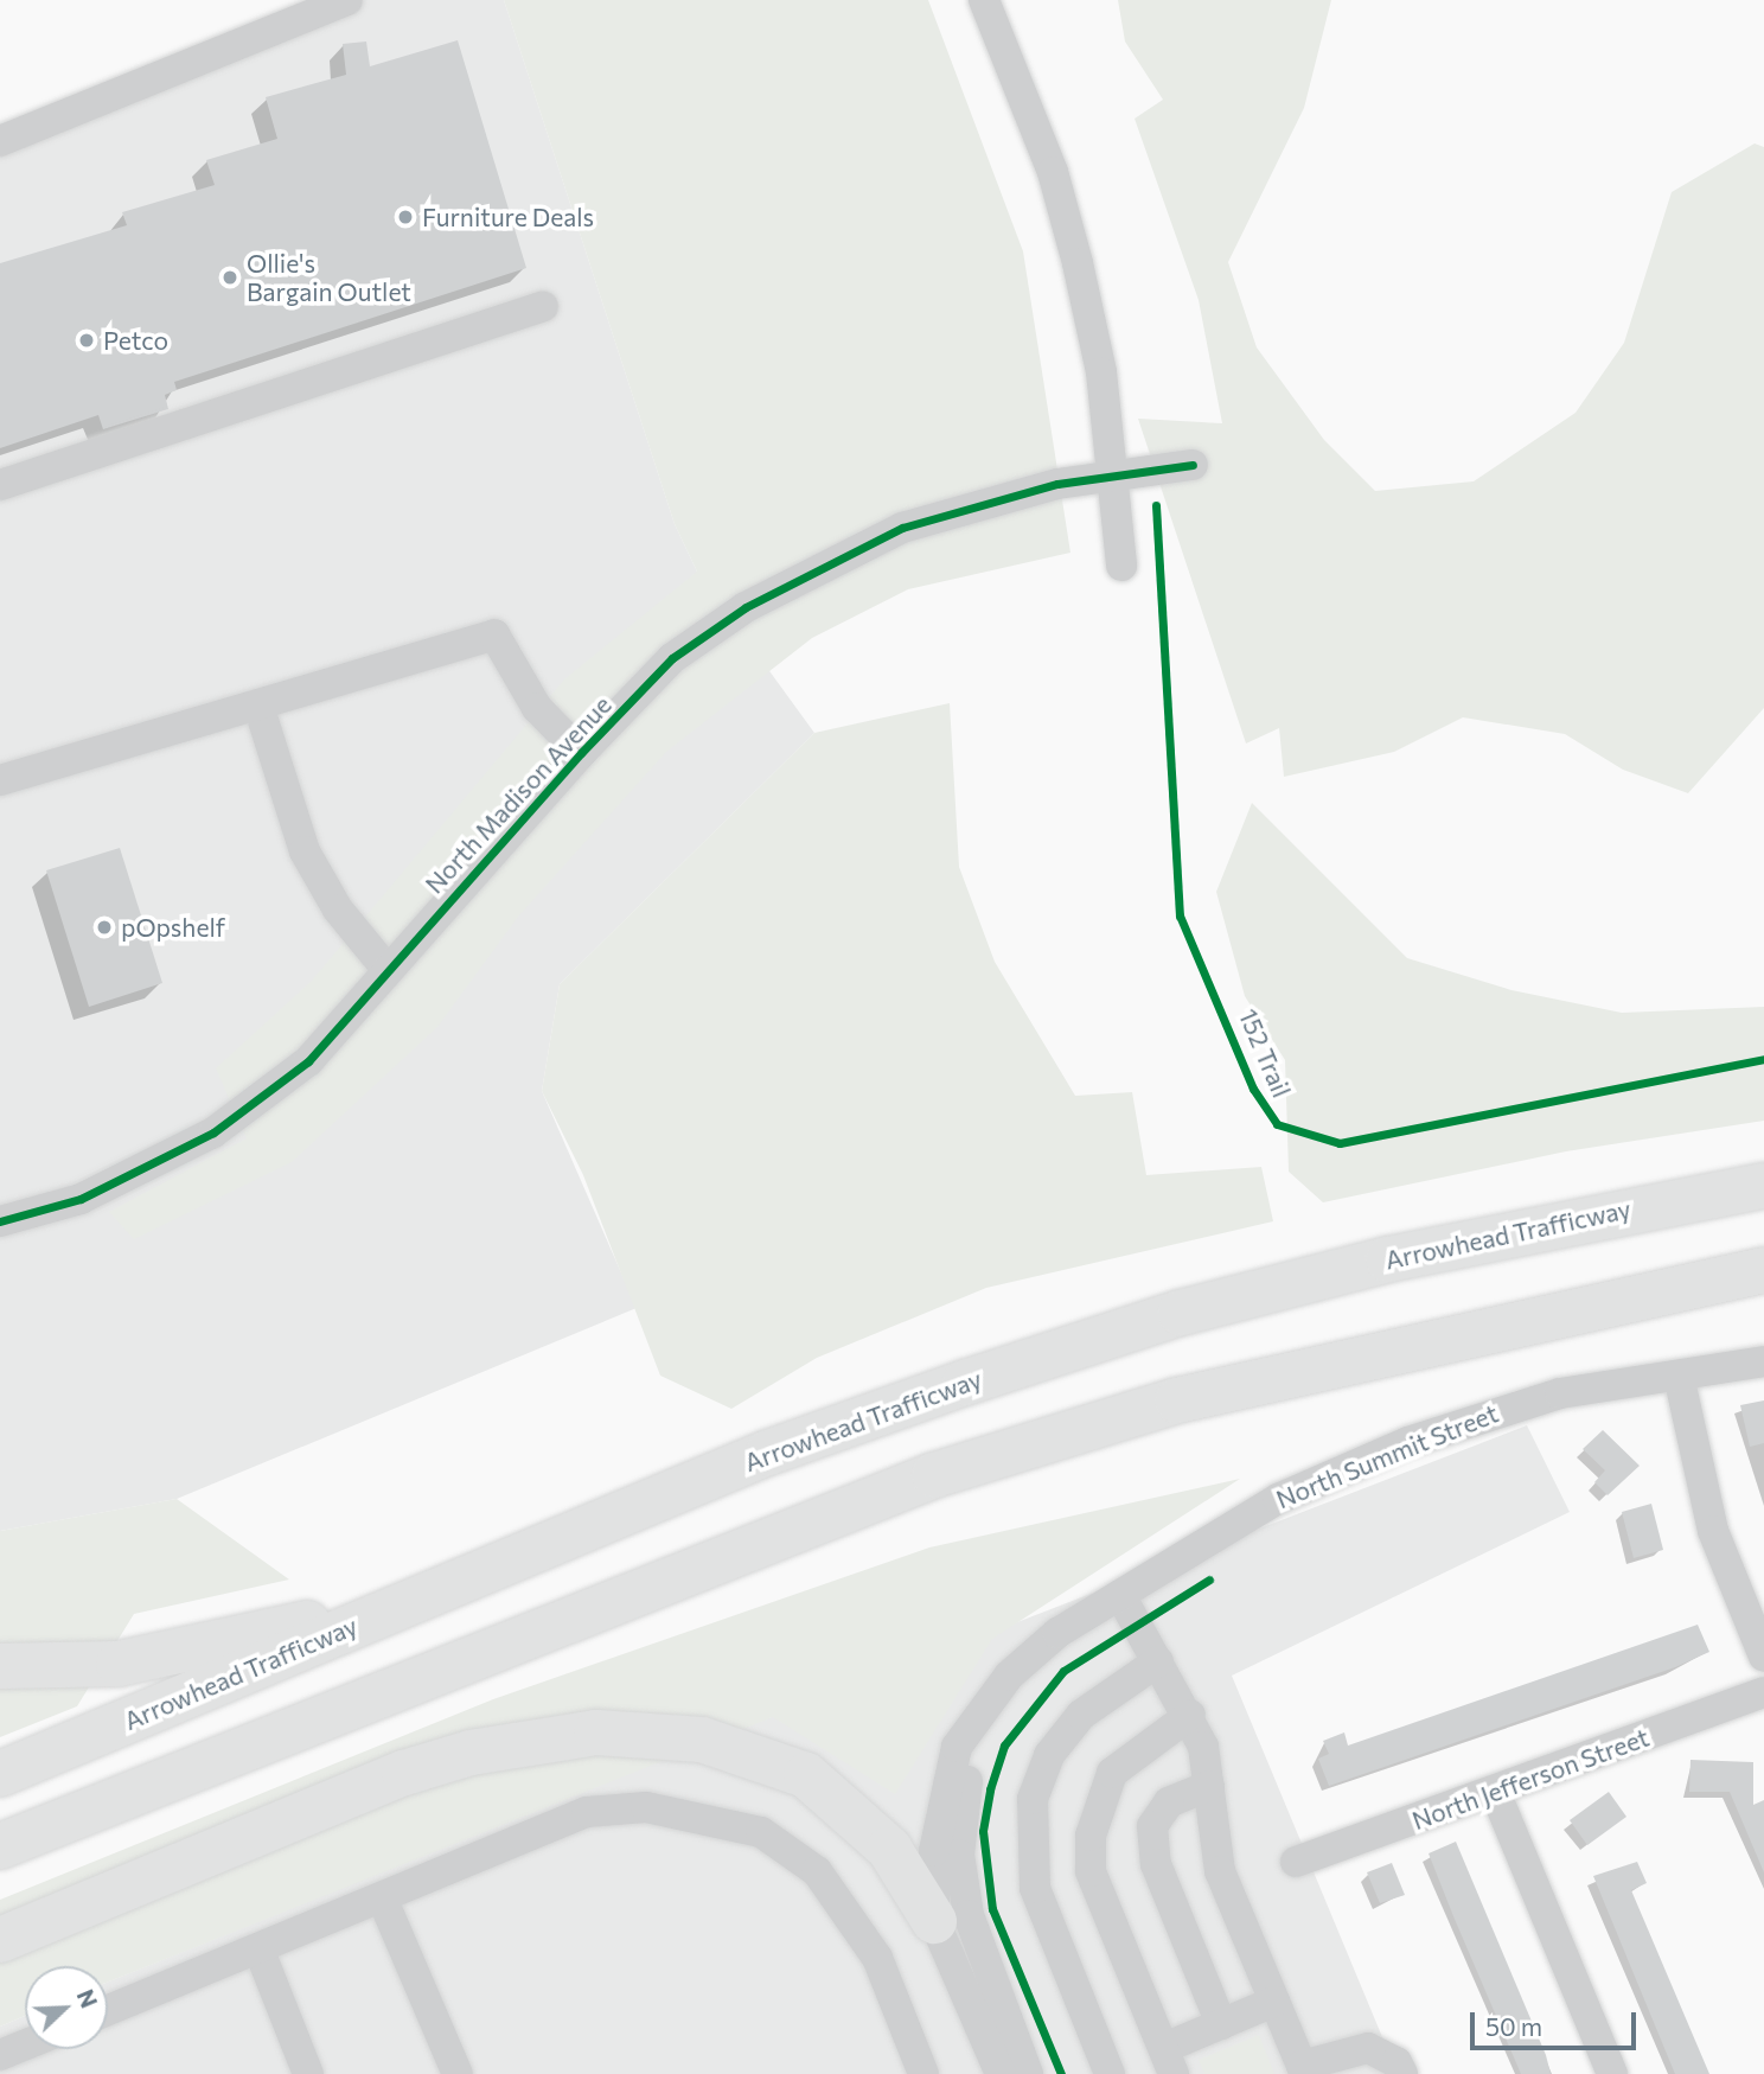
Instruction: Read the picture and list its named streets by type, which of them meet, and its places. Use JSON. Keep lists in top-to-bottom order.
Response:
{
  "streets": {
    "highway": ["Arrowhead Trafficway"],
    "street": ["North Madison Avenue", "North Summit Street", "North Jefferson Street"],
    "cycle path": ["152 Trail"]
  },
  "places": [
    "Furniture Deals",
    "Ollie's Bargain Outlet",
    "Petco",
    "pOpshelf"
  ],
  "scale_bar": "50 m",
  "north": "top right"
}
